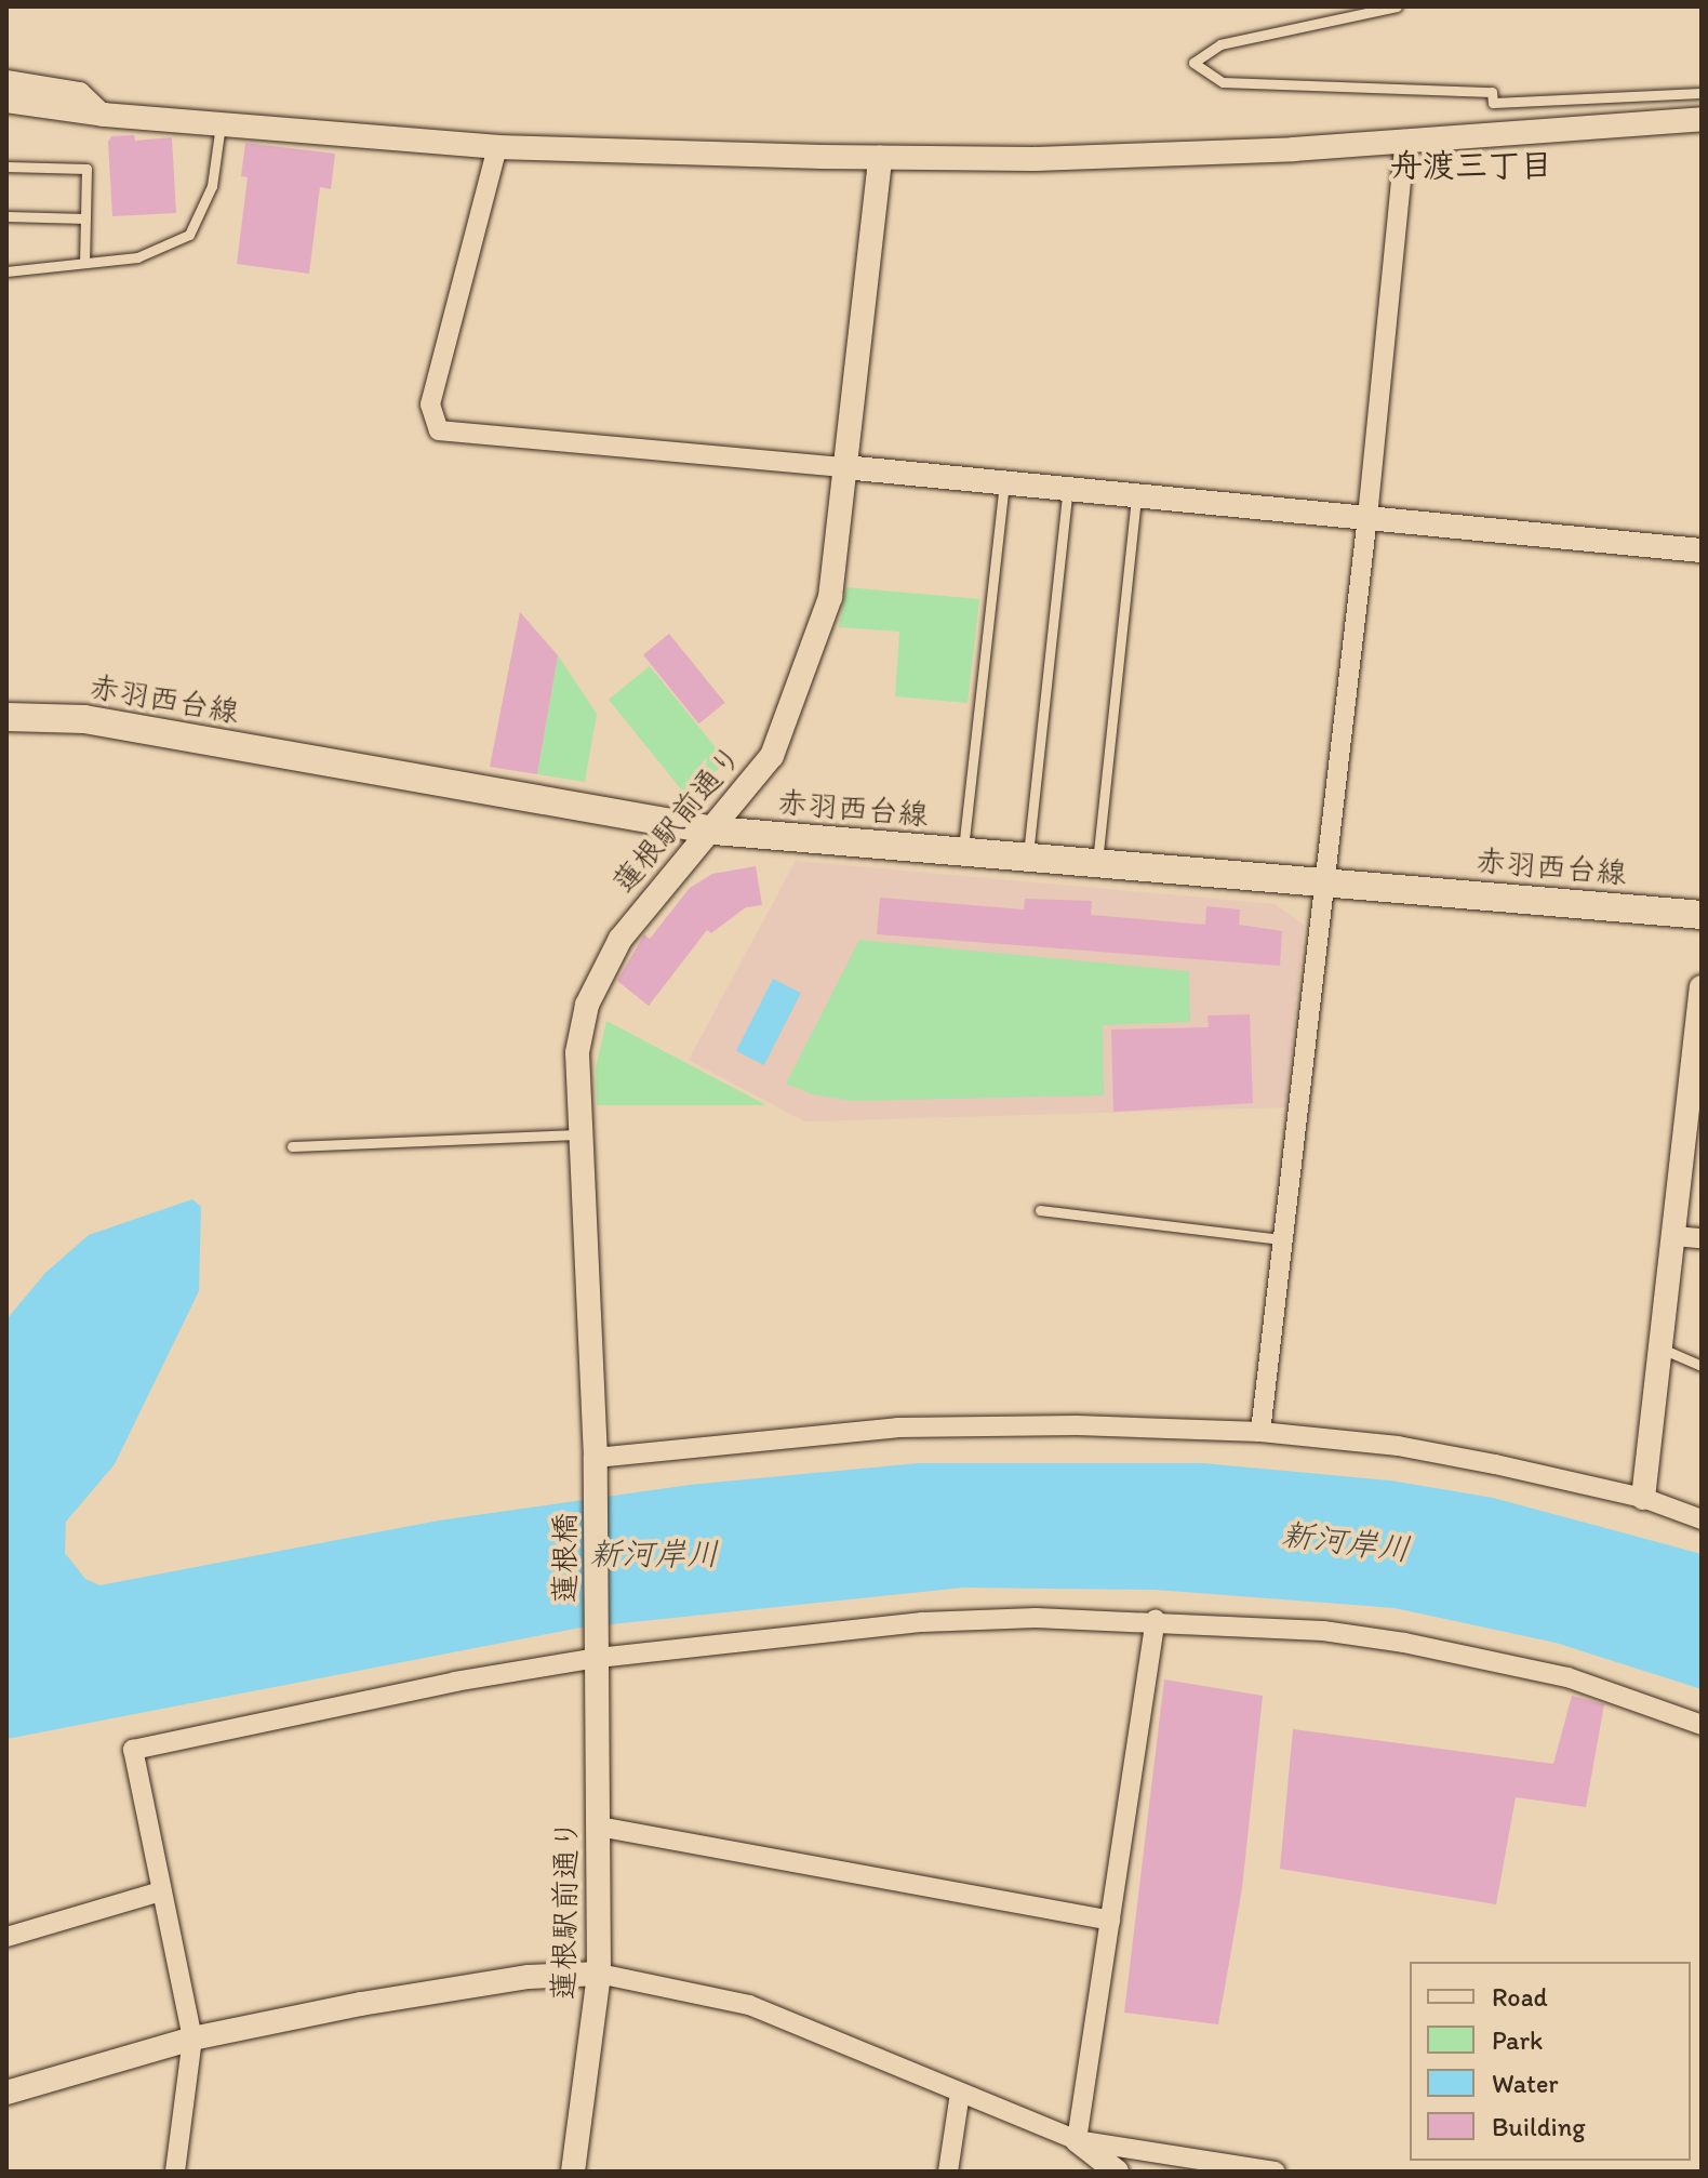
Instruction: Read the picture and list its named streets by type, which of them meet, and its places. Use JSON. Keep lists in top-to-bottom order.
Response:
{
  "streets": {
    "main road": ["赤羽西台線"],
    "street": ["蓮根駅前通り", "蓮根橋"]
  },
  "crossings": [
    ["赤羽西台線", "蓮根駅前通り"],
    ["蓮根駅前通り", "蓮根橋"]
  ],
  "districts": ["舟渡三丁目"],
  "water": ["新河岸川"],
  "legend": [
    "Road",
    "Park",
    "Water",
    "Building"
  ]
}
